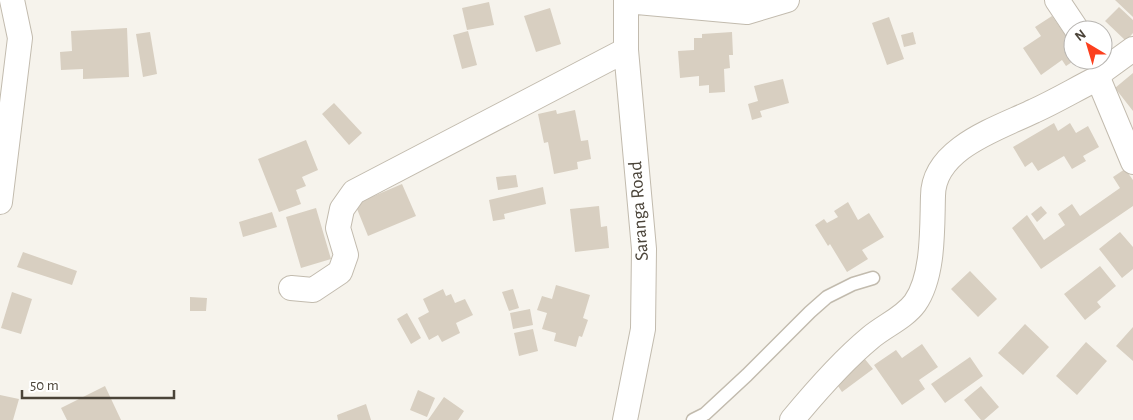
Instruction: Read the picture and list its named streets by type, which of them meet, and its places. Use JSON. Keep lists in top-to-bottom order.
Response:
{
  "streets": {
    "street": ["Saranga Road"]
  },
  "scale_bar": "50 m",
  "north": "top left"
}
